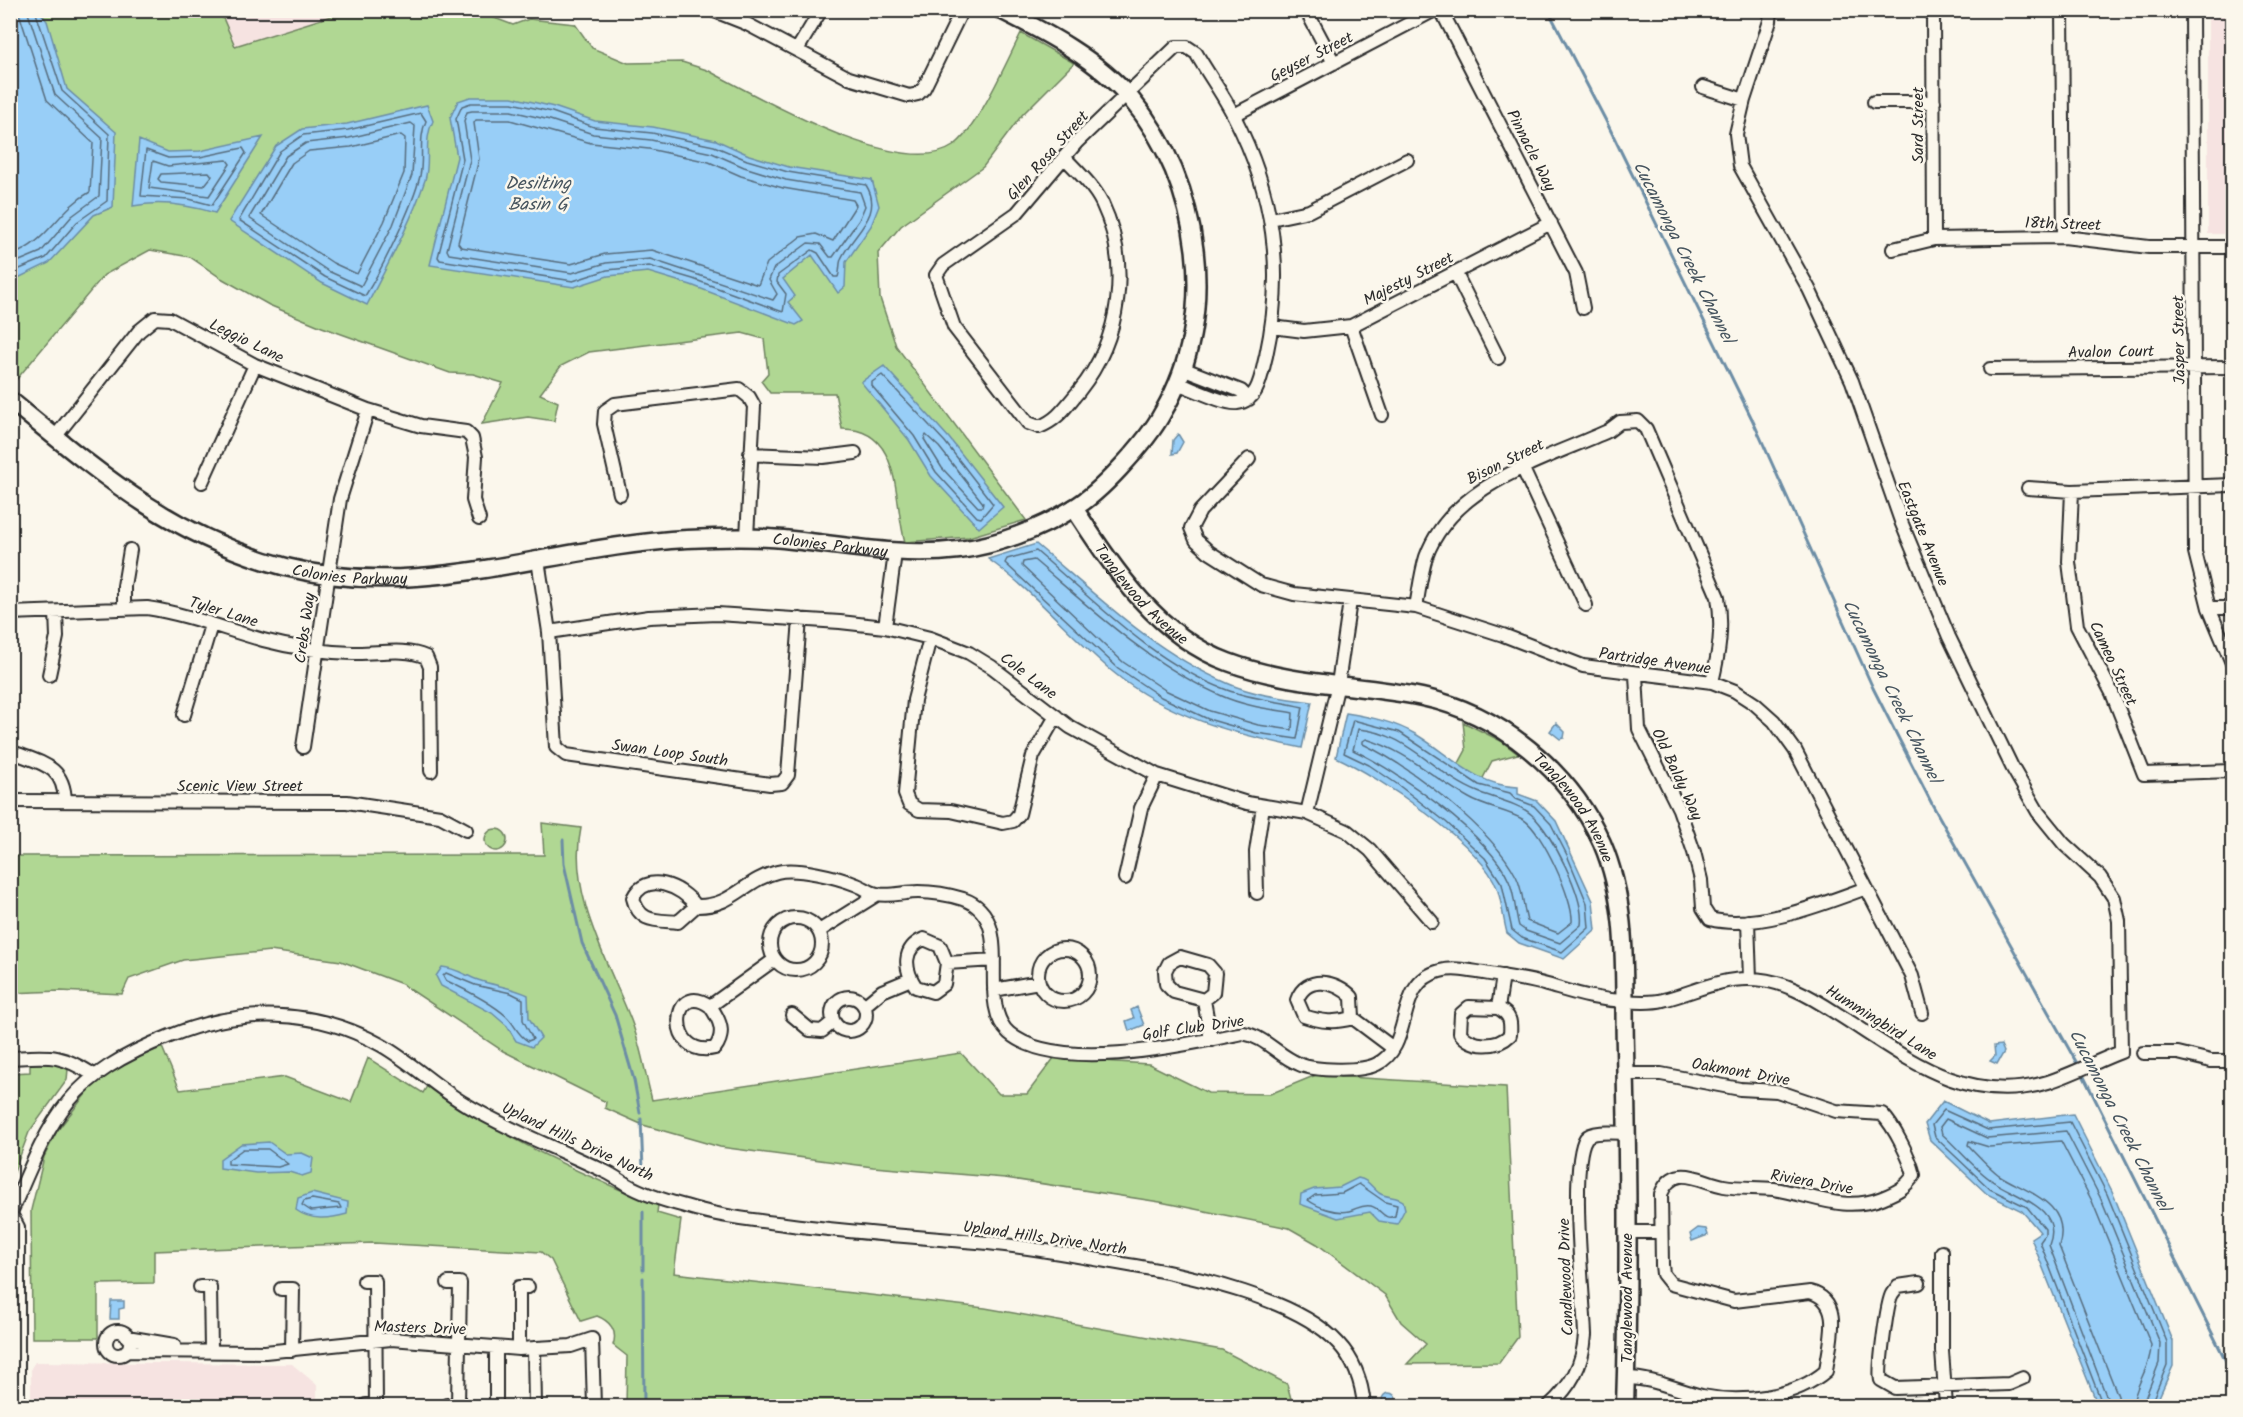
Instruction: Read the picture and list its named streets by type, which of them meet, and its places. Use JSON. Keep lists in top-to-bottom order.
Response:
{
  "streets": {
    "street": [
      "Geyser Street",
      "Sard Street",
      "Pinnacle Way",
      "Glen Rosa Street",
      "18th Street",
      "Majesty Street",
      "Leggio Lane",
      "Jasper Street",
      "Avalon Court",
      "Bison Street",
      "Eastgate Avenue",
      "Colonies Parkway",
      "Tanglewood Avenue",
      "Tyler Lane",
      "Crebs Way",
      "Partridge Avenue",
      "Cameo Street",
      "Cole Lane",
      "Swan Loop South",
      "Old Baldy Way",
      "Scenic View Street",
      "Hummingbird Lane",
      "Golf Club Drive",
      "Oakmont Drive",
      "Upland Hills Drive North",
      "Riviera Drive",
      "Candlewood Drive",
      "Masters Drive"
    ]
  },
  "crossings": [
    ["Geyser Street", "Glen Rosa Street"],
    ["Sard Street", "18th Street"],
    ["Pinnacle Way", "Majesty Street"],
    ["Glen Rosa Street", "Colonies Parkway"],
    ["18th Street", "Jasper Street"],
    ["Leggio Lane", "Colonies Parkway"],
    ["Leggio Lane", "Crebs Way"],
    ["Jasper Street", "Avalon Court"],
    ["Bison Street", "Partridge Avenue"],
    ["Eastgate Avenue", "Hummingbird Lane"],
    ["Colonies Parkway", "Tanglewood Avenue"],
    ["Colonies Parkway", "Crebs Way"],
    ["Tanglewood Avenue", "Hummingbird Lane"],
    ["Tanglewood Avenue", "Oakmont Drive"],
    ["Tanglewood Avenue", "Candlewood Drive"],
    ["Tyler Lane", "Crebs Way"],
    ["Partridge Avenue", "Old Baldy Way"],
    ["Cole Lane", "Swan Loop South"],
    ["Oakmont Drive", "Riviera Drive"]
  ],
  "water": ["Desilting Basin G", "Cucamonga Creek Channel"]
}
